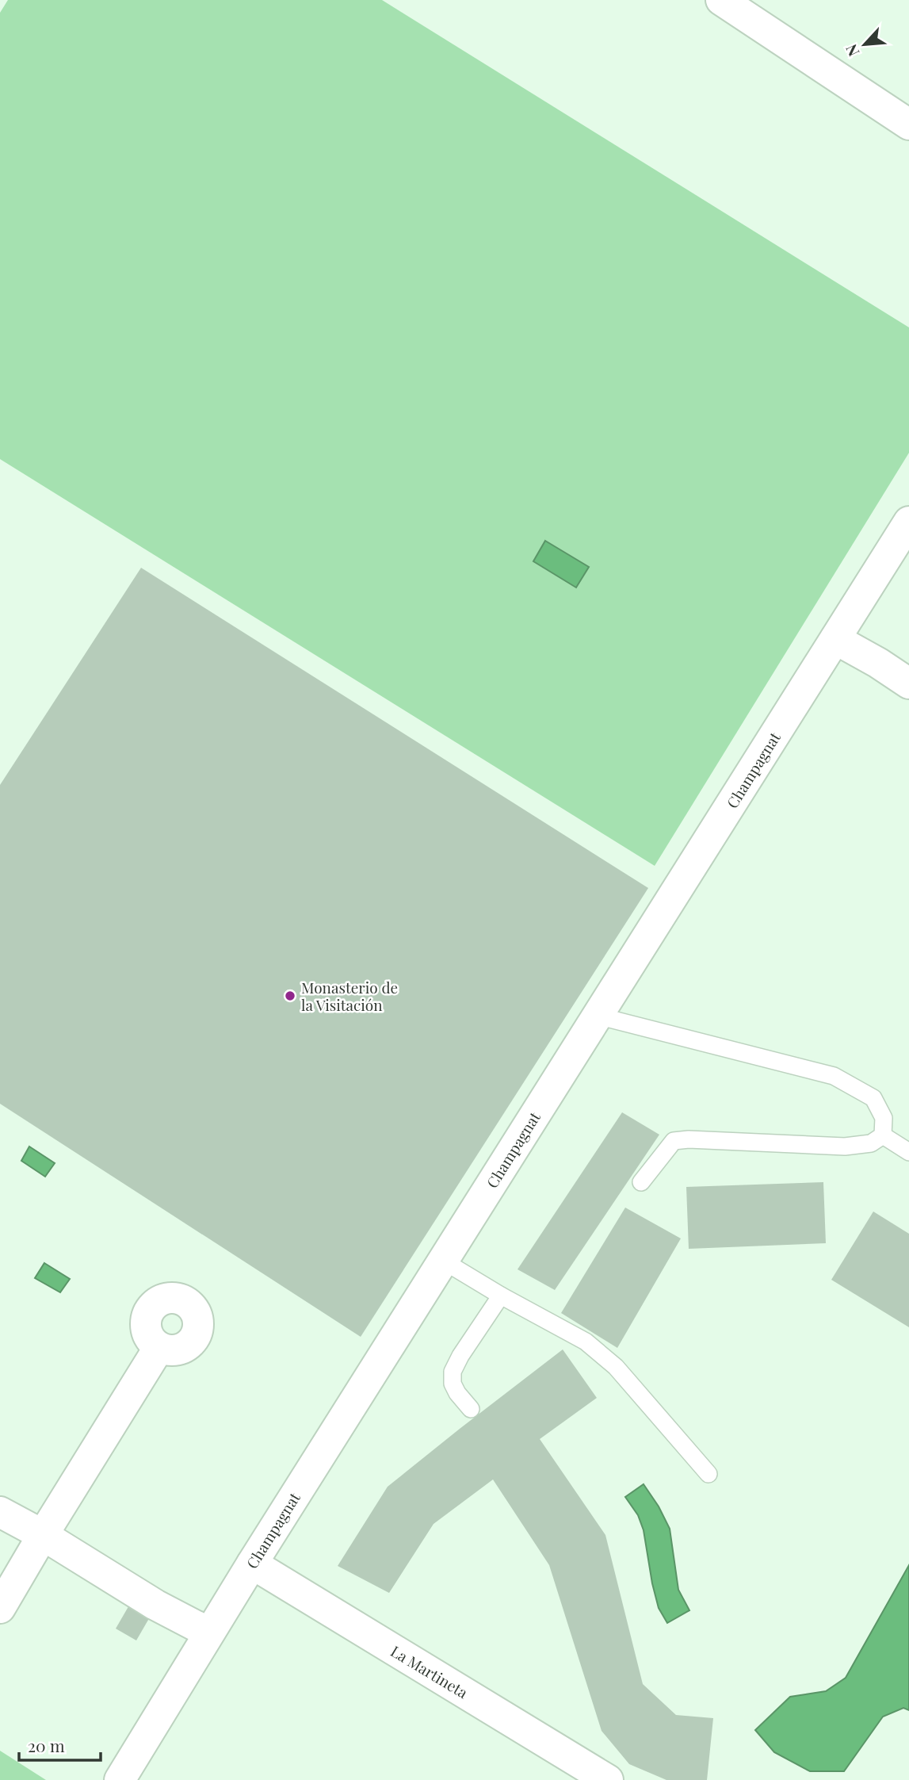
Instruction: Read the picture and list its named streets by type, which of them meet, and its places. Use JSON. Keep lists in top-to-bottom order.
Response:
{
  "streets": {
    "street": ["Champagnat", "La Martineta"]
  },
  "crossings": [
    ["Champagnat", "La Martineta"]
  ],
  "places": ["Monasterio de la Visitación"],
  "scale_bar": "20 m",
  "north": "bottom left"
}
